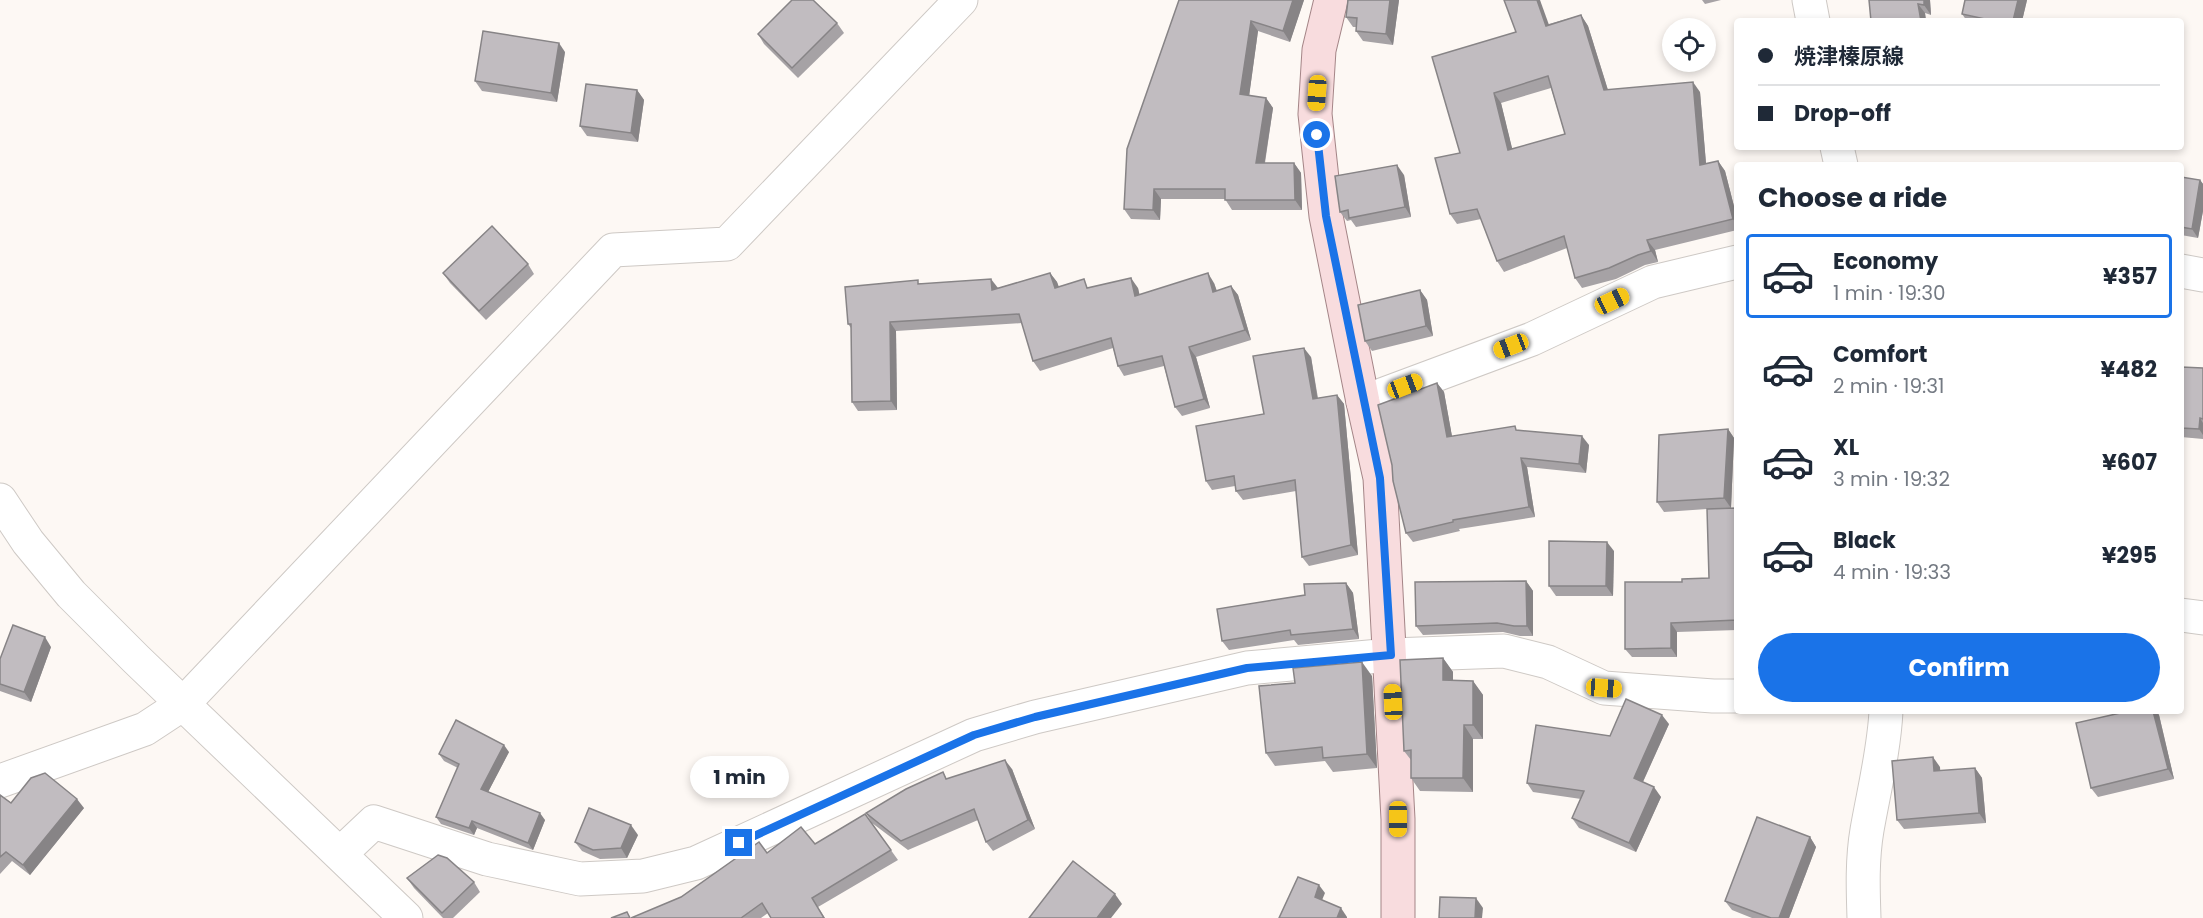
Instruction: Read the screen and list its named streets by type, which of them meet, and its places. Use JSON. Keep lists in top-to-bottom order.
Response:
{
  "page": {
    "banner": ["焼津榛原線", "Drop-off"],
    "heading": "Choose a ride",
    "list": [
      {
        "name": "Economy",
        "note": "1 min · 19:30",
        "value": "¥357"
      },
      {
        "name": "Comfort",
        "note": "2 min · 19:31",
        "value": "¥482"
      },
      {
        "name": "XL",
        "note": "3 min · 19:32",
        "value": "¥607"
      },
      {
        "name": "Black",
        "note": "4 min · 19:33",
        "value": "¥295"
      }
    ],
    "buttons": "Confirm",
    "bubble": "1 min"
  }
}
